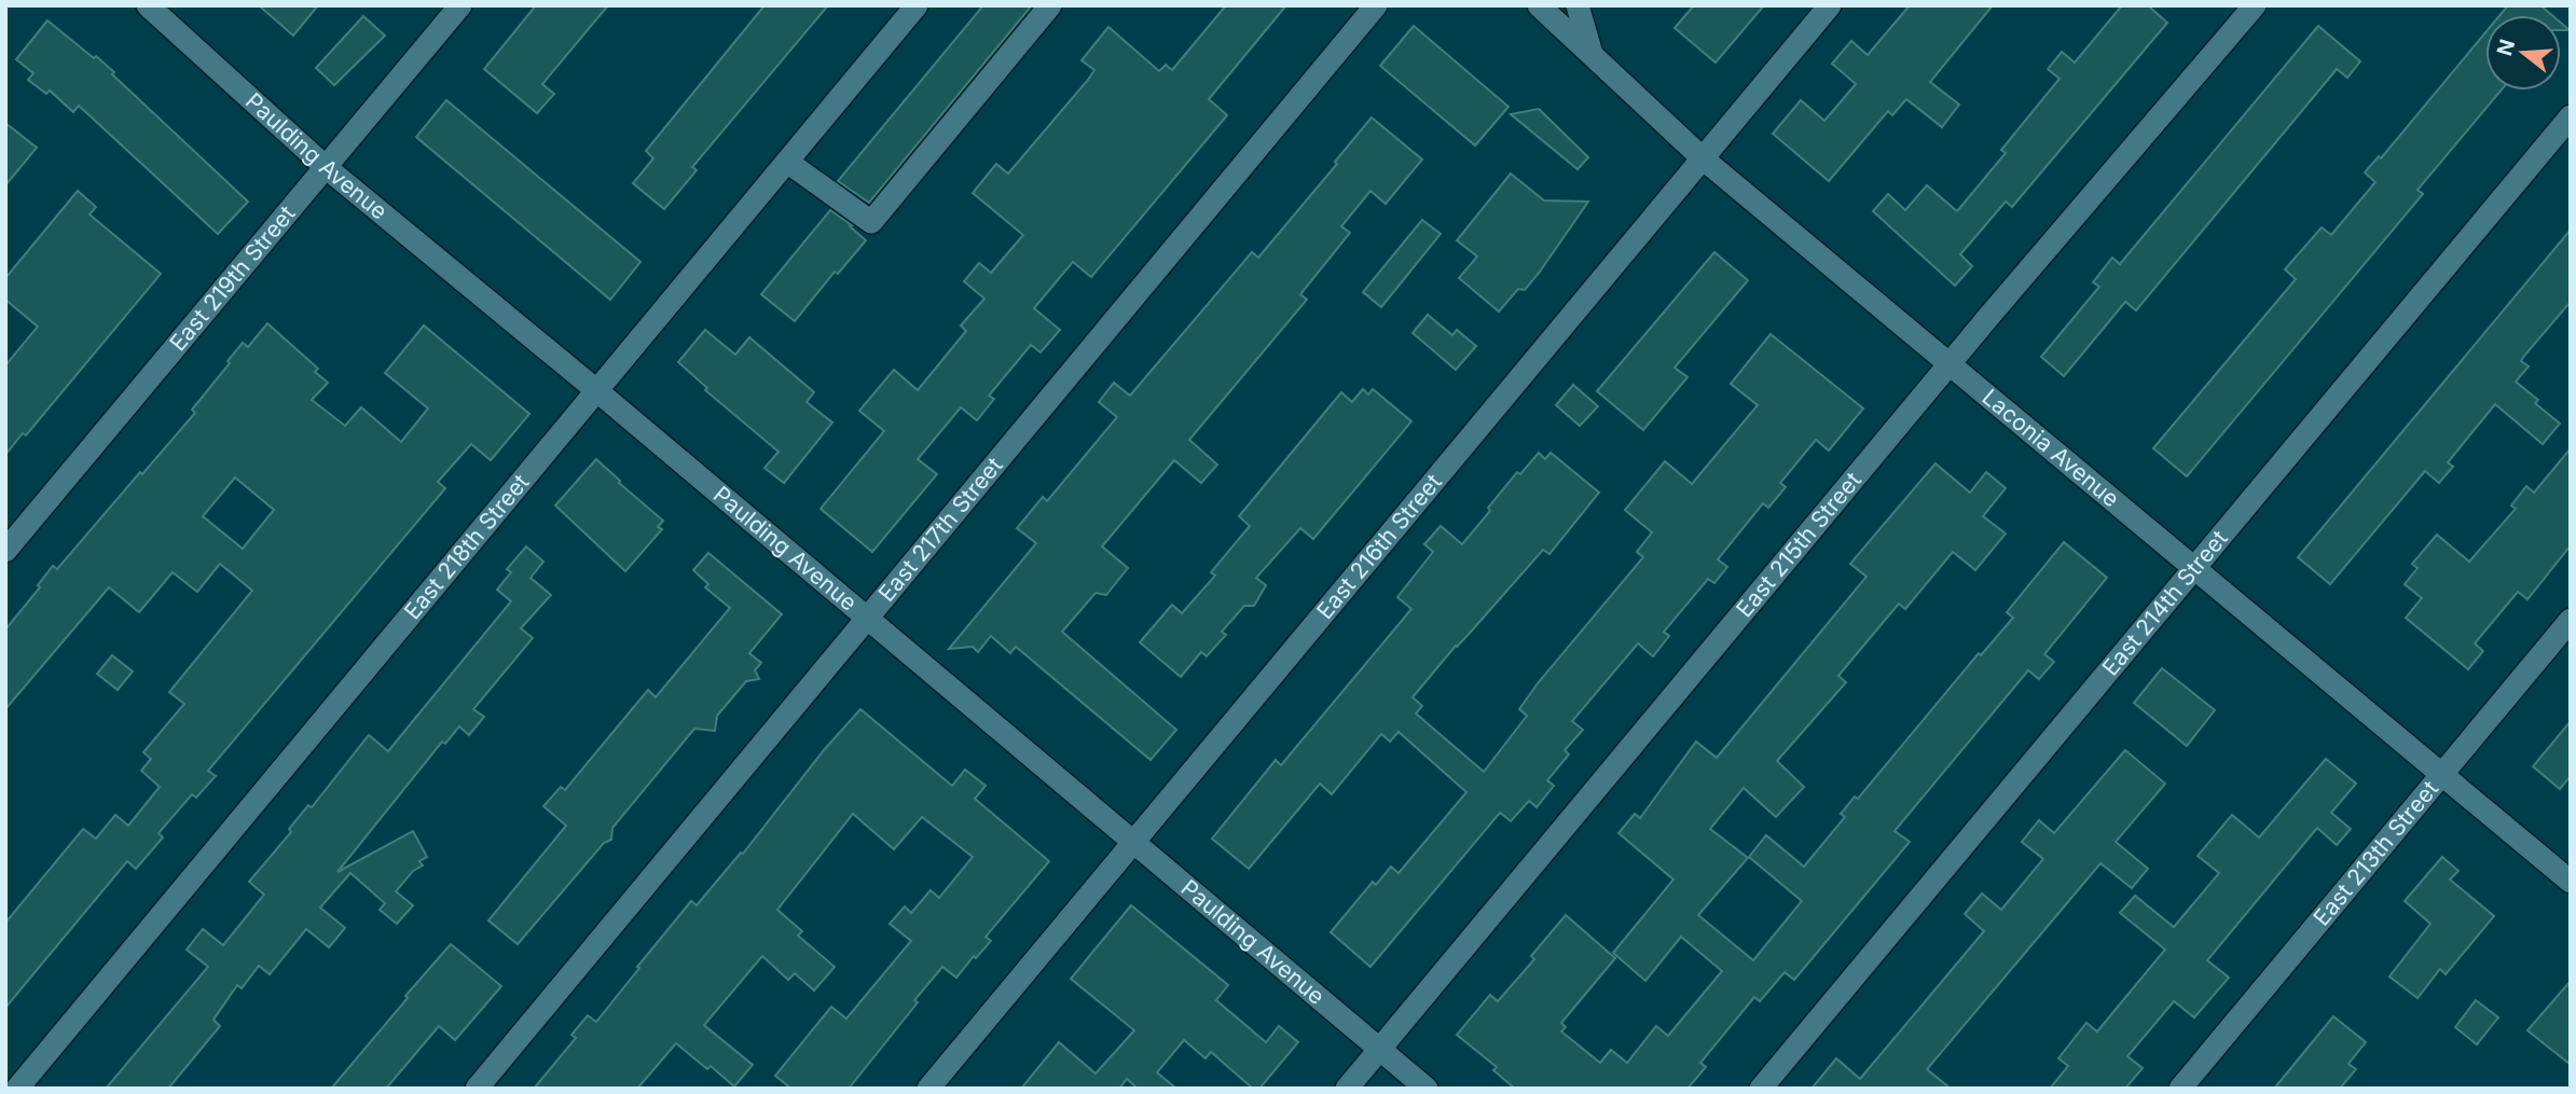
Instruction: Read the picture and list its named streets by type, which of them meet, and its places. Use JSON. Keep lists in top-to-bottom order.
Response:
{
  "streets": {
    "street": [
      "Paulding Avenue",
      "East 219th Street",
      "Laconia Avenue",
      "East 217th Street",
      "East 215th Street",
      "East 218th Street",
      "East 216th Street",
      "East 214th Street",
      "East 213th Street"
    ]
  },
  "crossings": [
    ["Paulding Avenue", "East 219th Street"],
    ["Paulding Avenue", "East 217th Street"],
    ["Paulding Avenue", "East 215th Street"],
    ["Paulding Avenue", "East 218th Street"],
    ["Paulding Avenue", "East 216th Street"],
    ["Laconia Avenue", "East 215th Street"],
    ["Laconia Avenue", "East 216th Street"],
    ["Laconia Avenue", "East 214th Street"],
    ["Laconia Avenue", "East 213th Street"]
  ],
  "north": "left"
}
